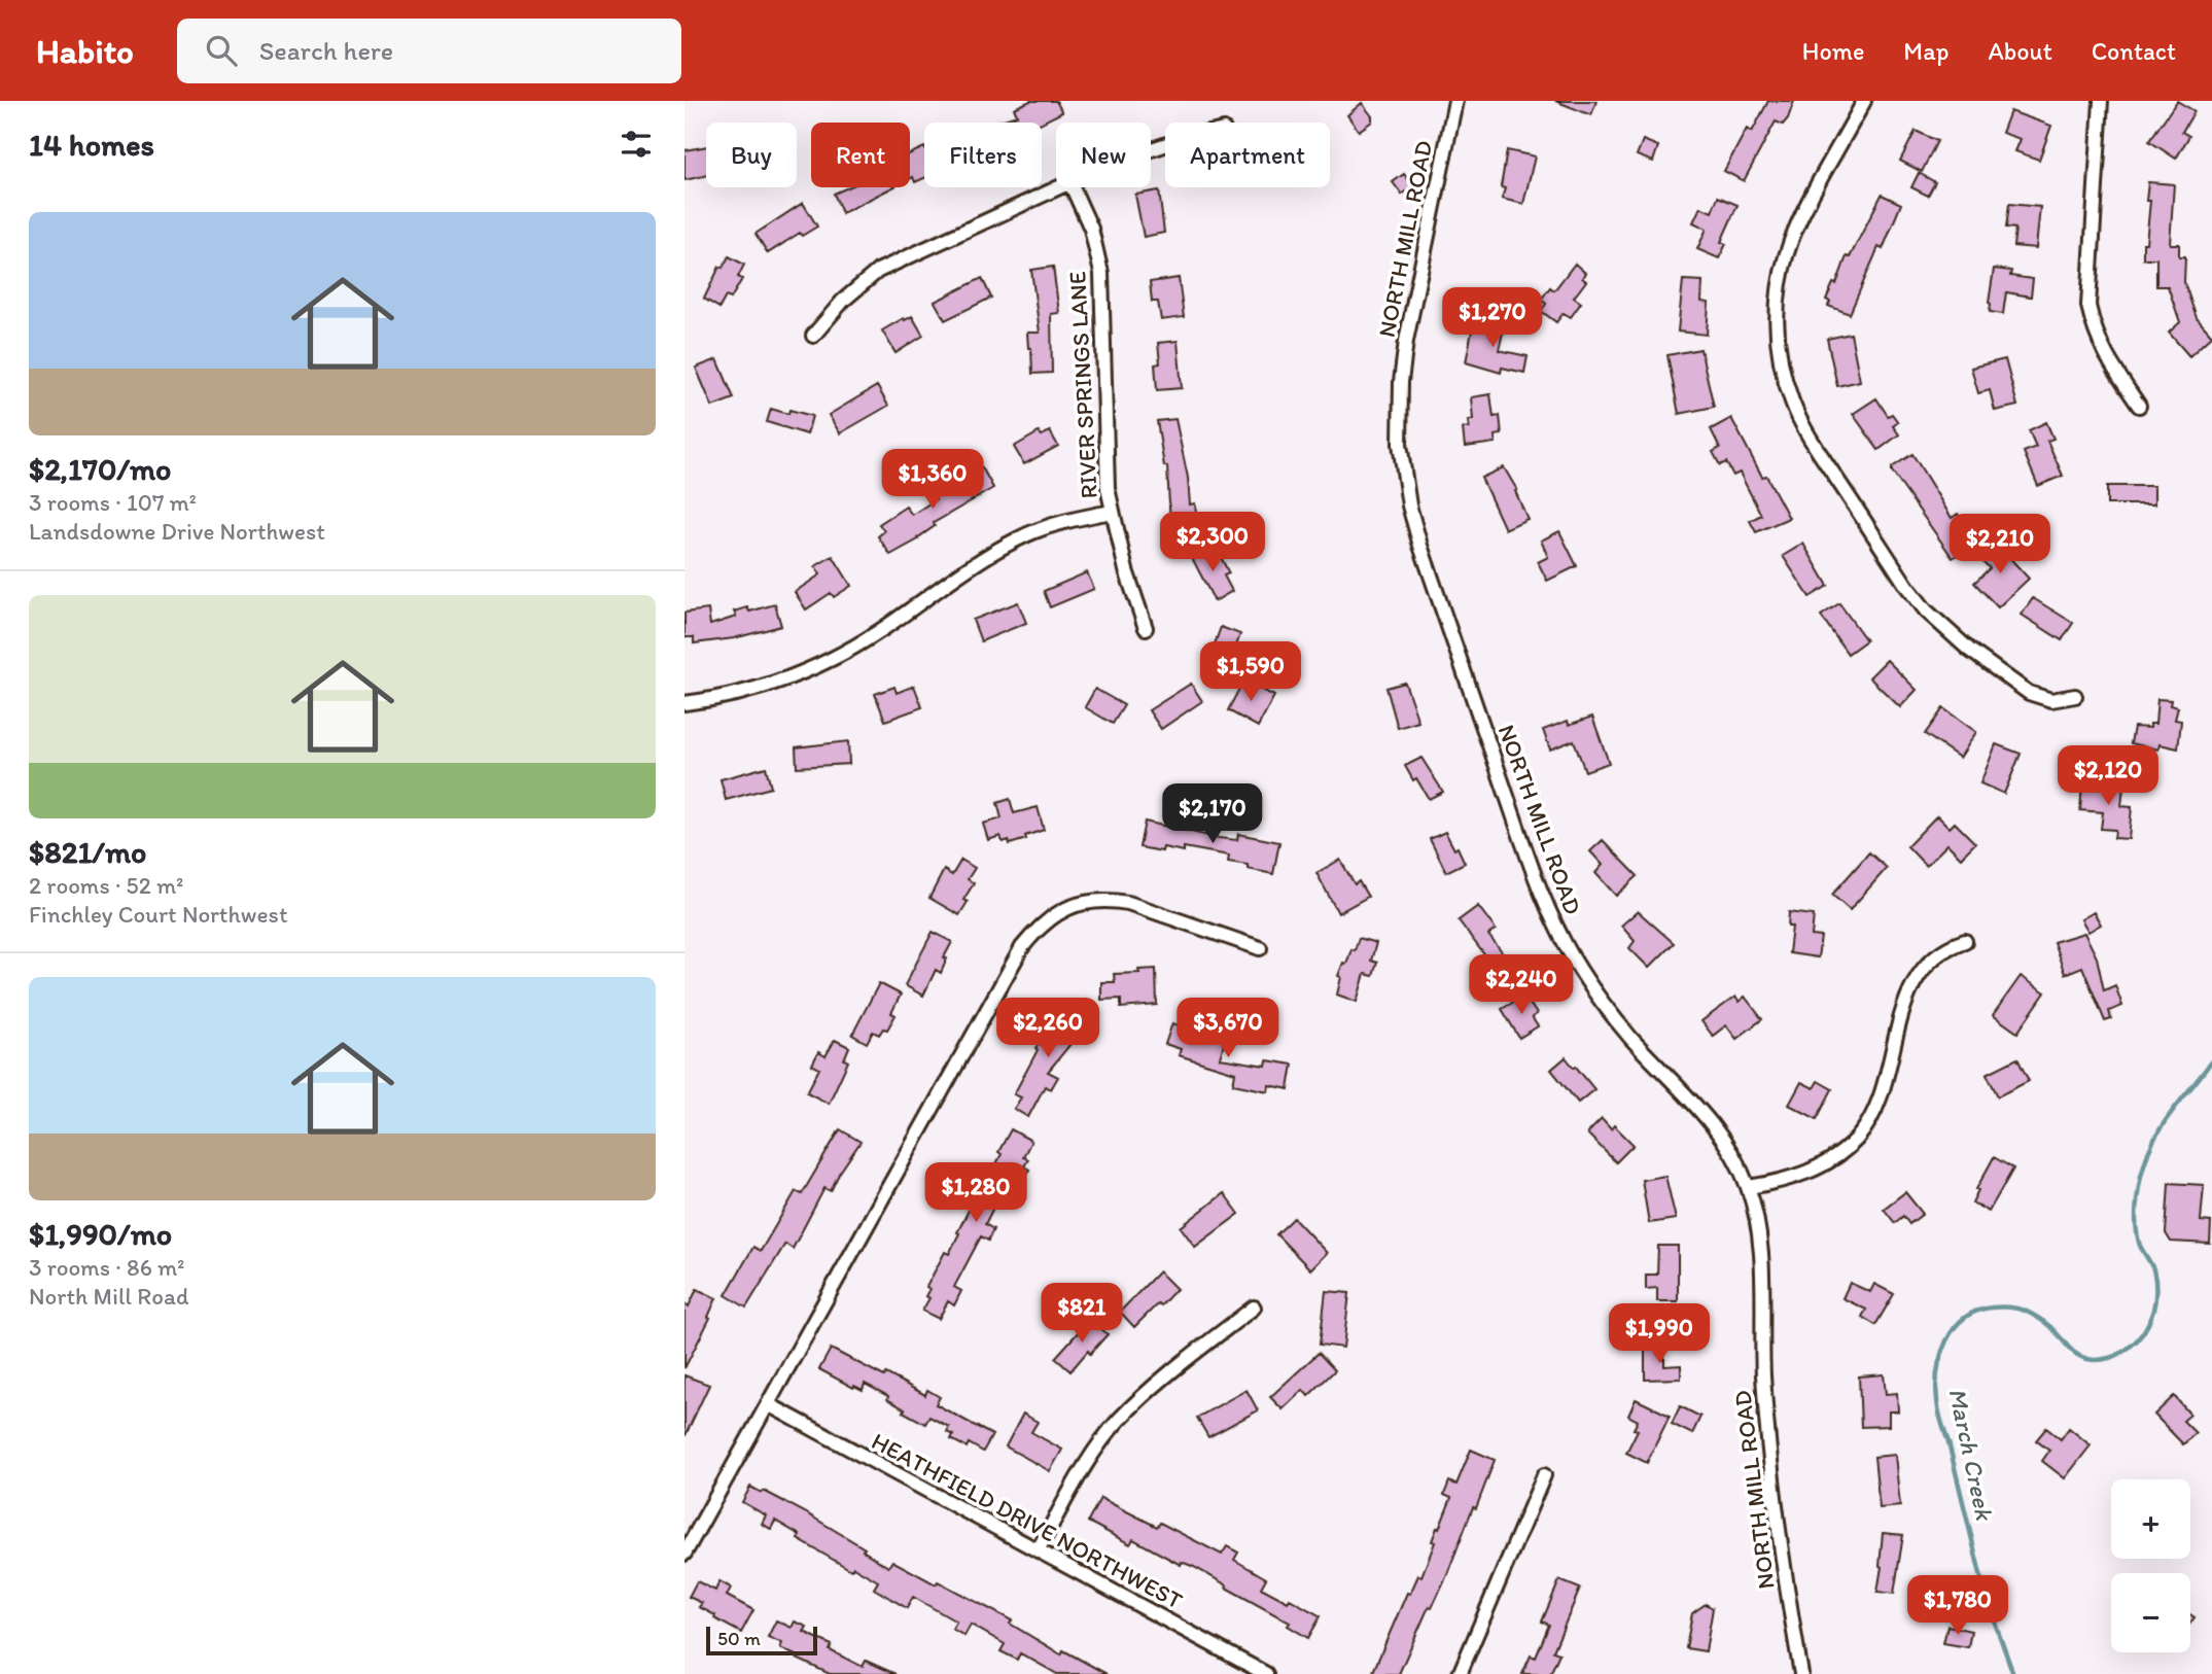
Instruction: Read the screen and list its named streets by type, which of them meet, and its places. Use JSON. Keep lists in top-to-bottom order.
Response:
{
  "streets": {
    "street": ["NORTH MILL ROAD", "RIVER SPRINGS LANE", "HEATHFIELD DRIVE NORTHWEST"]
  },
  "water": ["March Creek"],
  "scale_bar": "50 m",
  "page": {
    "header": "Habito",
    "search": "Search here",
    "nav": [
      "Home",
      "Map",
      "About",
      "Contact"
    ],
    "heading": "14 homes",
    "chip": [
      "Buy",
      "Rent",
      "Filters",
      "New",
      "Apartment"
    ],
    "list": [
      {
        "name": "$2,170/mo",
        "note": "3 rooms · 107 m² · Landsdowne Drive Northwest"
      },
      {
        "name": "$821/mo",
        "note": "2 rooms · 52 m² · Finchley Court Northwest"
      },
      {
        "name": "$1,990/mo",
        "note": "3 rooms · 86 m² · North Mill Road"
      }
    ],
    "price": [
      "$1,270",
      "$1,360",
      "$2,300",
      "$2,210",
      "$1,590",
      "$2,120",
      "$2,170",
      "$2,240",
      "$2,260",
      "$3,670",
      "$1,280",
      "$821",
      "$1,990",
      "$1,780"
    ],
    "map_buttons": ["+", "−"],
    "scale": "50 m"
  }
}
